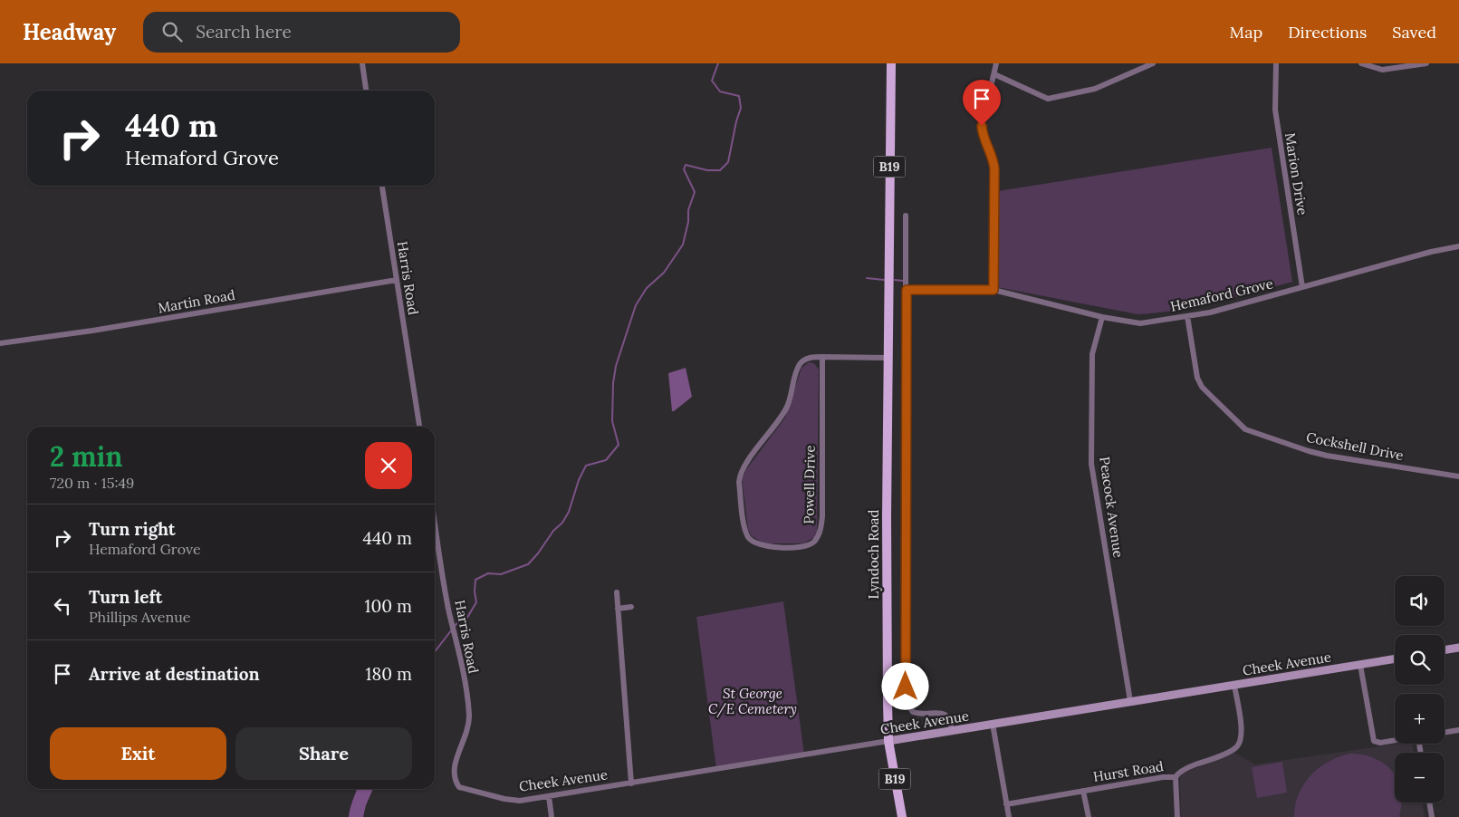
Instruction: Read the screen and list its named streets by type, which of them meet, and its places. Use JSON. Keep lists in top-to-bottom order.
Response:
{
  "streets": {
    "main road": ["B19", "Lyndoch Road"],
    "street": [
      "Marion Drive",
      "Harris Road",
      "Hemaford Grove",
      "Martin Road",
      "Cockshell Drive",
      "Powell Drive",
      "Peacock Avenue",
      "Cheek Avenue",
      "Hurst Road"
    ]
  },
  "crossings": [
    ["Marion Drive", "Hemaford Grove"],
    ["Harris Road", "Martin Road"],
    ["Harris Road", "Cheek Avenue"],
    ["Hemaford Grove", "Cockshell Drive"],
    ["Hemaford Grove", "Peacock Avenue"],
    ["Powell Drive", "Lyndoch Road"],
    ["Peacock Avenue", "Cheek Avenue"],
    ["Lyndoch Road", "Cheek Avenue"],
    ["Cheek Avenue", "Hurst Road"]
  ],
  "parks": ["St George C/E Cemetery"],
  "page": {
    "header": "Headway",
    "search": "Search here",
    "nav": ["Map", "Directions", "Saved"],
    "turn": ["440 m", "Hemaford Grove"],
    "heading": ["2 min", "720 m · 15:49"],
    "list": [
      {
        "name": "Turn right",
        "note": "Hemaford Grove",
        "value": "440 m"
      },
      {
        "name": "Turn left",
        "note": "Phillips Avenue",
        "value": "100 m"
      },
      {
        "name": "Arrive at destination",
        "value": "180 m"
      }
    ],
    "map_buttons": ["+", "−"],
    "buttons": ["Exit", "Share"]
  }
}
